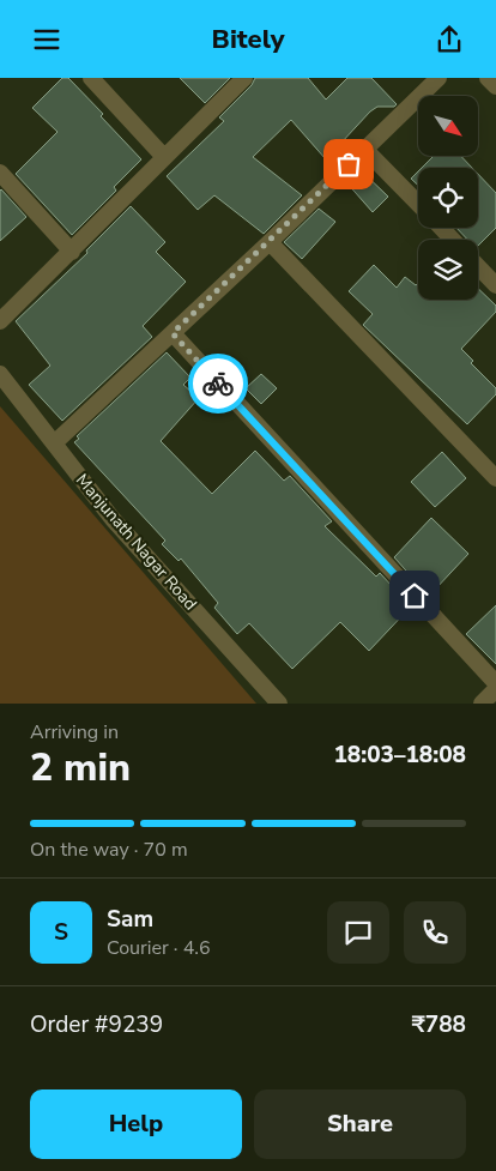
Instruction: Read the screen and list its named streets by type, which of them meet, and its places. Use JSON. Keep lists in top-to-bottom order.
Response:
{
  "streets": {
    "street": ["Manjunath Nagar Road"]
  },
  "north": "bottom right",
  "page": {
    "header": "Bitely",
    "heading": ["2 min", "Arriving in", "18:03–18:08"],
    "panel": [
      "Sam",
      "Courier · 4.6",
      "Order #9239",
      "₹788"
    ],
    "bar": "On the way · 70 m",
    "round": "S",
    "buttons": ["Help", "Share"]
  }
}
